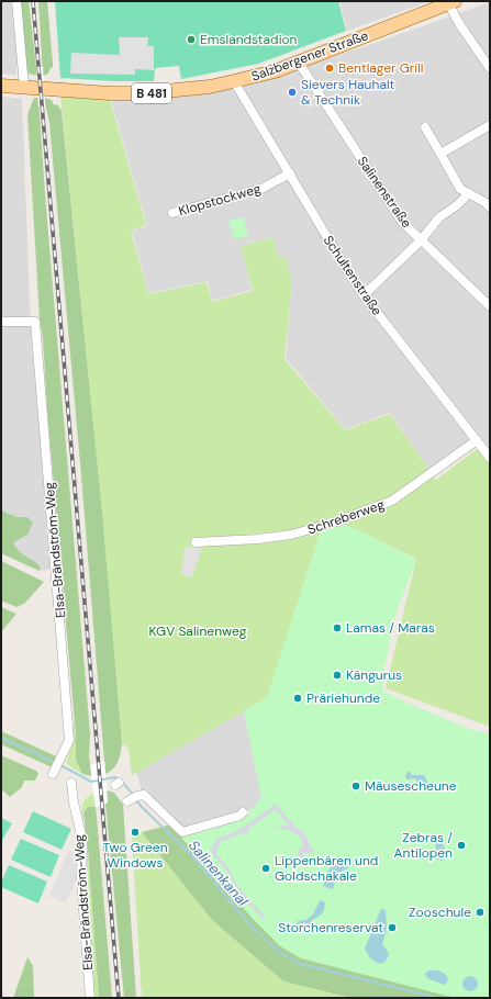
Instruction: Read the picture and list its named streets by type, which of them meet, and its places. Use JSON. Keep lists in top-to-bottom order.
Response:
{
  "streets": {
    "main road": ["Salzbergener Straße", "B 481"],
    "street": [
      "Salinenstraße",
      "Klopstockweg",
      "Schultenstraße",
      "Schreberweg",
      "Elsa-Brändström-Weg"
    ]
  },
  "crossings": [
    ["Salzbergener Straße", "Salinenstraße"],
    ["Salzbergener Straße", "Schultenstraße"],
    ["Klopstockweg", "Schultenstraße"],
    ["Schultenstraße", "Schreberweg"]
  ],
  "water": ["Salinenkanal"],
  "parks": ["KGV Salinenweg"],
  "places": [
    "Emslandstadion",
    "Bentlager Grill",
    "Sievers Hauhalt & Technik",
    "Lamas / Maras",
    "Kängurus",
    "Präriehunde",
    "Mäusescheune",
    "Two Green Windows",
    "Zebras / Antilopen",
    "Lippenbären und Goldschakale",
    "Zooschule",
    "Storchenreservat"
  ]
}
